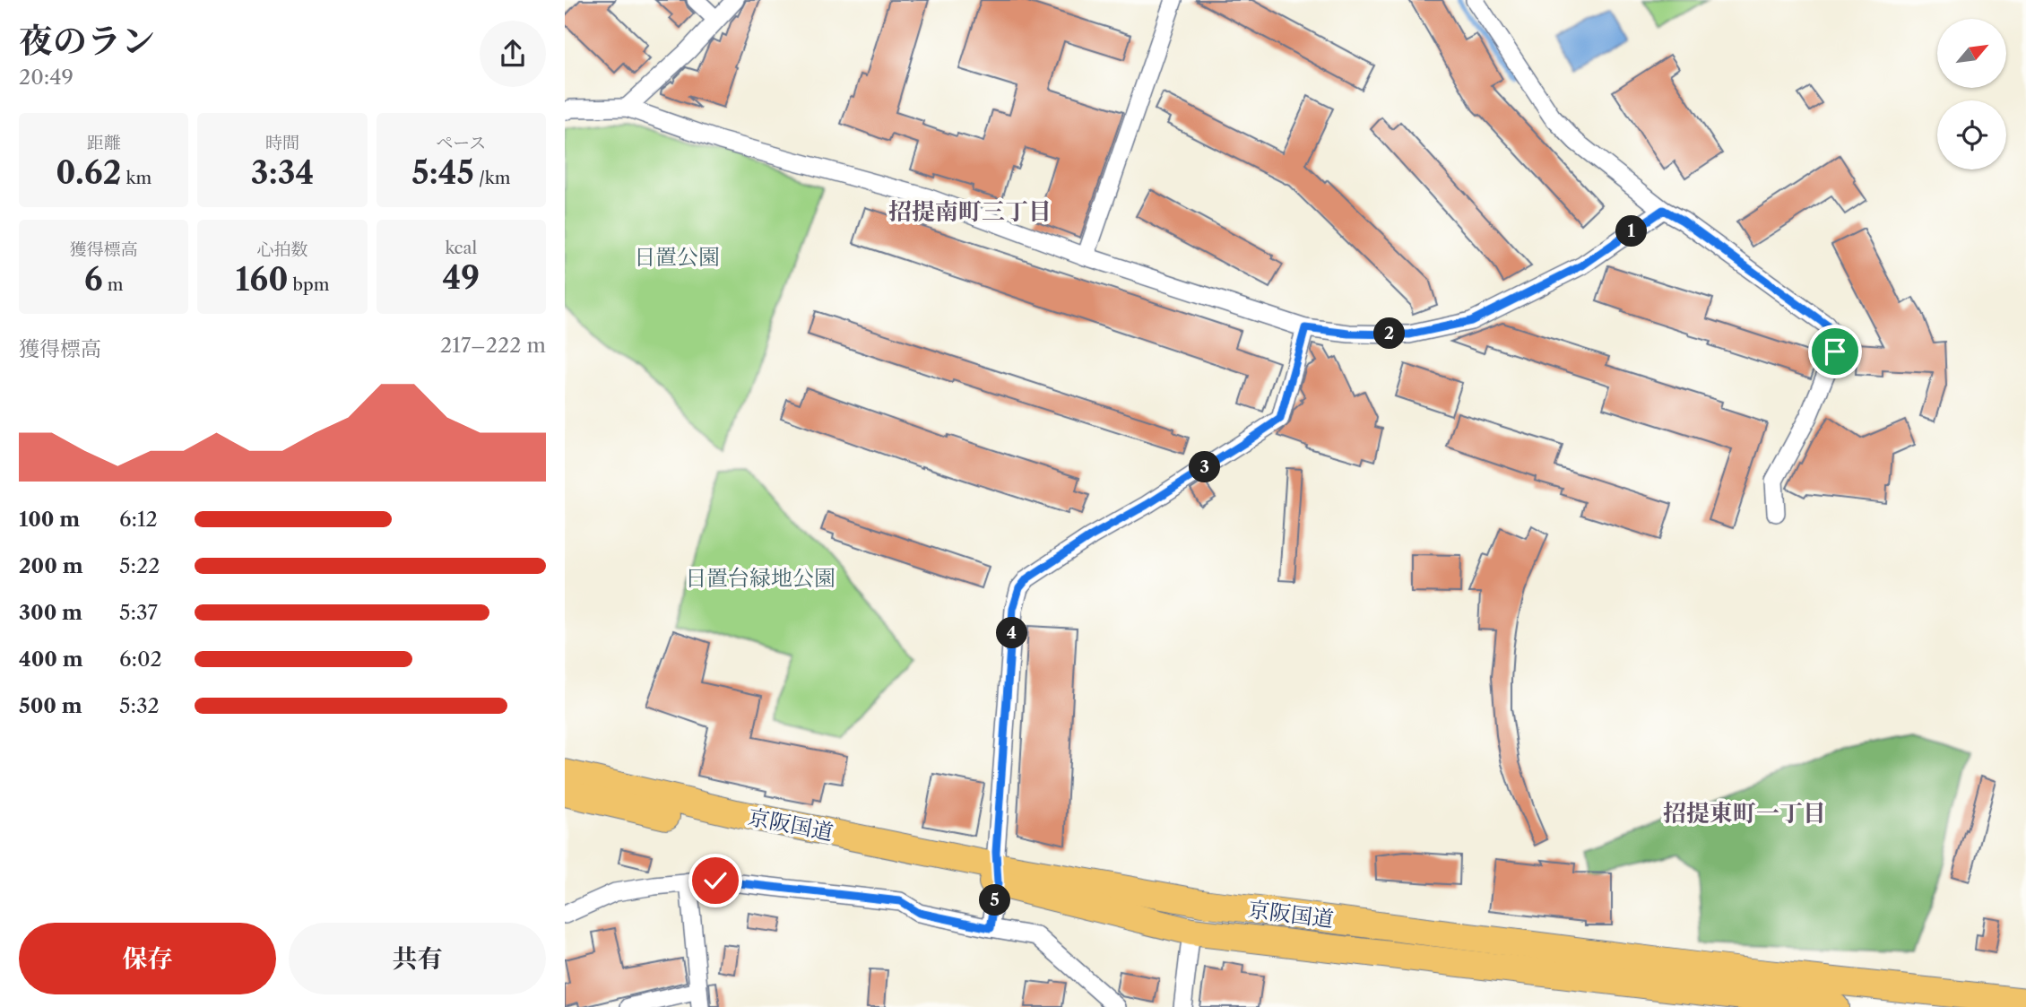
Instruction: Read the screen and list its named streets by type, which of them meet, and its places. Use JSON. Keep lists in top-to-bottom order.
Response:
{
  "streets": {
    "highway": ["京阪国道"]
  },
  "districts": ["招提南町三丁目", "招提東町一丁目"],
  "parks": ["日置公園", "日置台緑地公園"],
  "north": "top right",
  "page": {
    "heading": ["夜のラン", "20:49"],
    "stats": [
      ["距離", "0.62 km"],
      ["時間", "3:34"],
      ["ペース", "5:45 /km"],
      ["獲得標高", "6 m"],
      ["心拍数", "160 bpm"],
      ["kcal", "49"]
    ],
    "pins": [
      "1",
      "2",
      "3",
      "4",
      "5"
    ],
    "chart": ["獲得標高", "217–222 m"],
    "list": [
      {
        "name": "100 m",
        "note": "6:12"
      },
      {
        "name": "200 m",
        "note": "5:22"
      },
      {
        "name": "300 m",
        "note": "5:37"
      },
      {
        "name": "400 m",
        "note": "6:02"
      },
      {
        "name": "500 m",
        "note": "5:32"
      }
    ],
    "buttons": ["保存", "共有"]
  }
}
